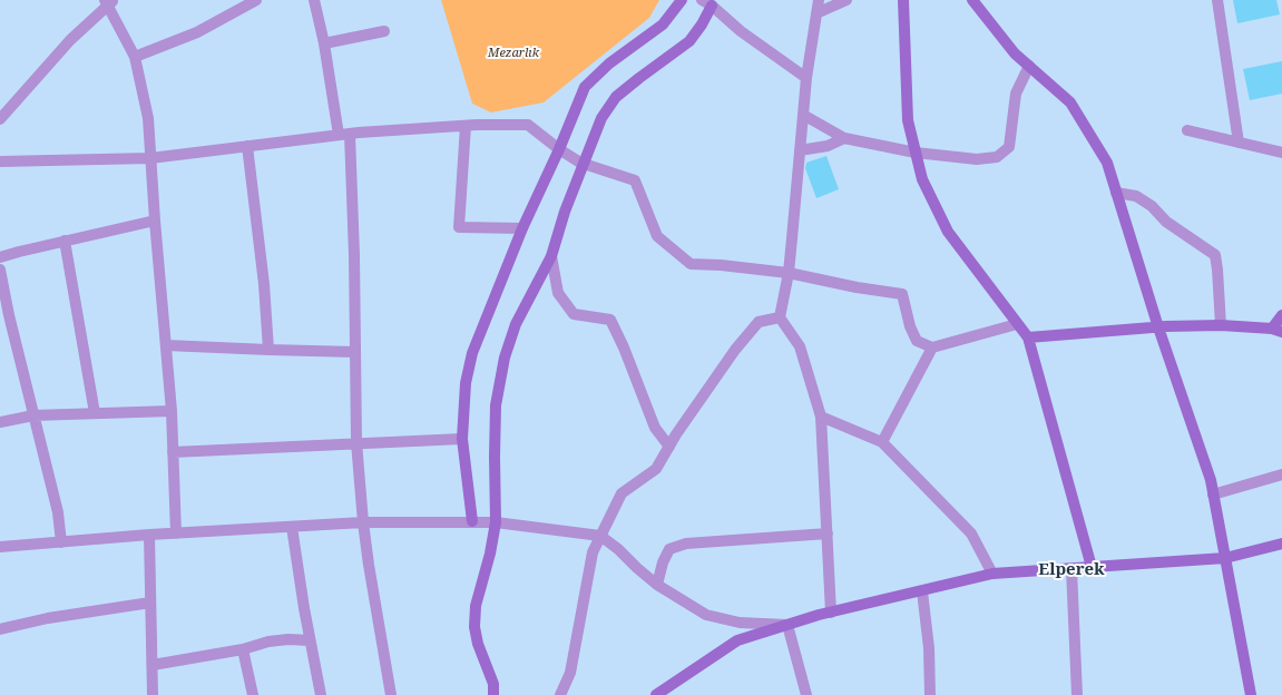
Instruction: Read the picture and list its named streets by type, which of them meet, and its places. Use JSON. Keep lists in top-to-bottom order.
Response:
{
  "districts": ["Elperek"],
  "parks": ["Mezarlık"]
}
